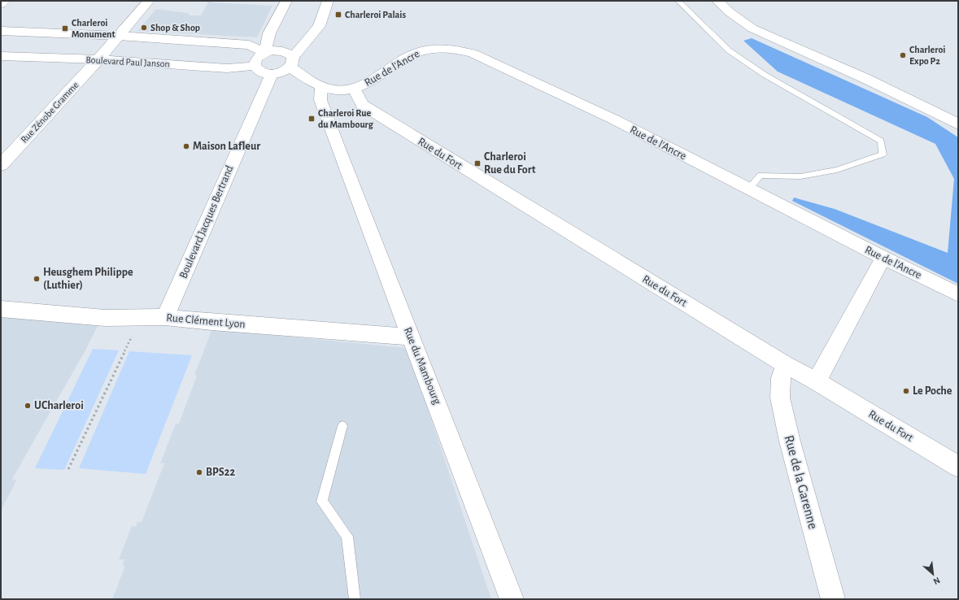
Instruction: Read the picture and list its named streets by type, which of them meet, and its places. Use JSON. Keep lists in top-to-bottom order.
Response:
{
  "streets": {
    "street": [
      "Boulevard Paul Janson",
      "Rue de l'Ancre",
      "Rue Zénobe Gramme",
      "Rue du Fort",
      "Boulevard Jacques Bertrand",
      "Rue Clément Lyon",
      "Rue du Mambourg",
      "Rue de la Garenne"
    ]
  },
  "crossings": [
    ["Boulevard Paul Janson", "Rue de l'Ancre"],
    ["Boulevard Paul Janson", "Rue Zénobe Gramme"],
    ["Boulevard Paul Janson", "Boulevard Jacques Bertrand"],
    ["Rue de l'Ancre", "Rue du Fort"],
    ["Rue de l'Ancre", "Boulevard Jacques Bertrand"],
    ["Rue de l'Ancre", "Rue du Mambourg"],
    ["Rue du Fort", "Rue de la Garenne"],
    ["Boulevard Jacques Bertrand", "Rue Clément Lyon"],
    ["Rue Clément Lyon", "Rue du Mambourg"]
  ],
  "places": {
    "transit": [
      "Charleroi Palais",
      "Charleroi Monument",
      "Charleroi Rue du Mambourg",
      "Charleroi Rue du Fort"
    ],
    "other": [
      "Shop & Shop",
      "Charleroi Expo P2",
      "Maison Lafleur",
      "Heusghem Philippe (Luthier)",
      "Le Poche",
      "UCharleroi",
      "BPS22"
    ]
  },
  "north": "bottom right"
}
